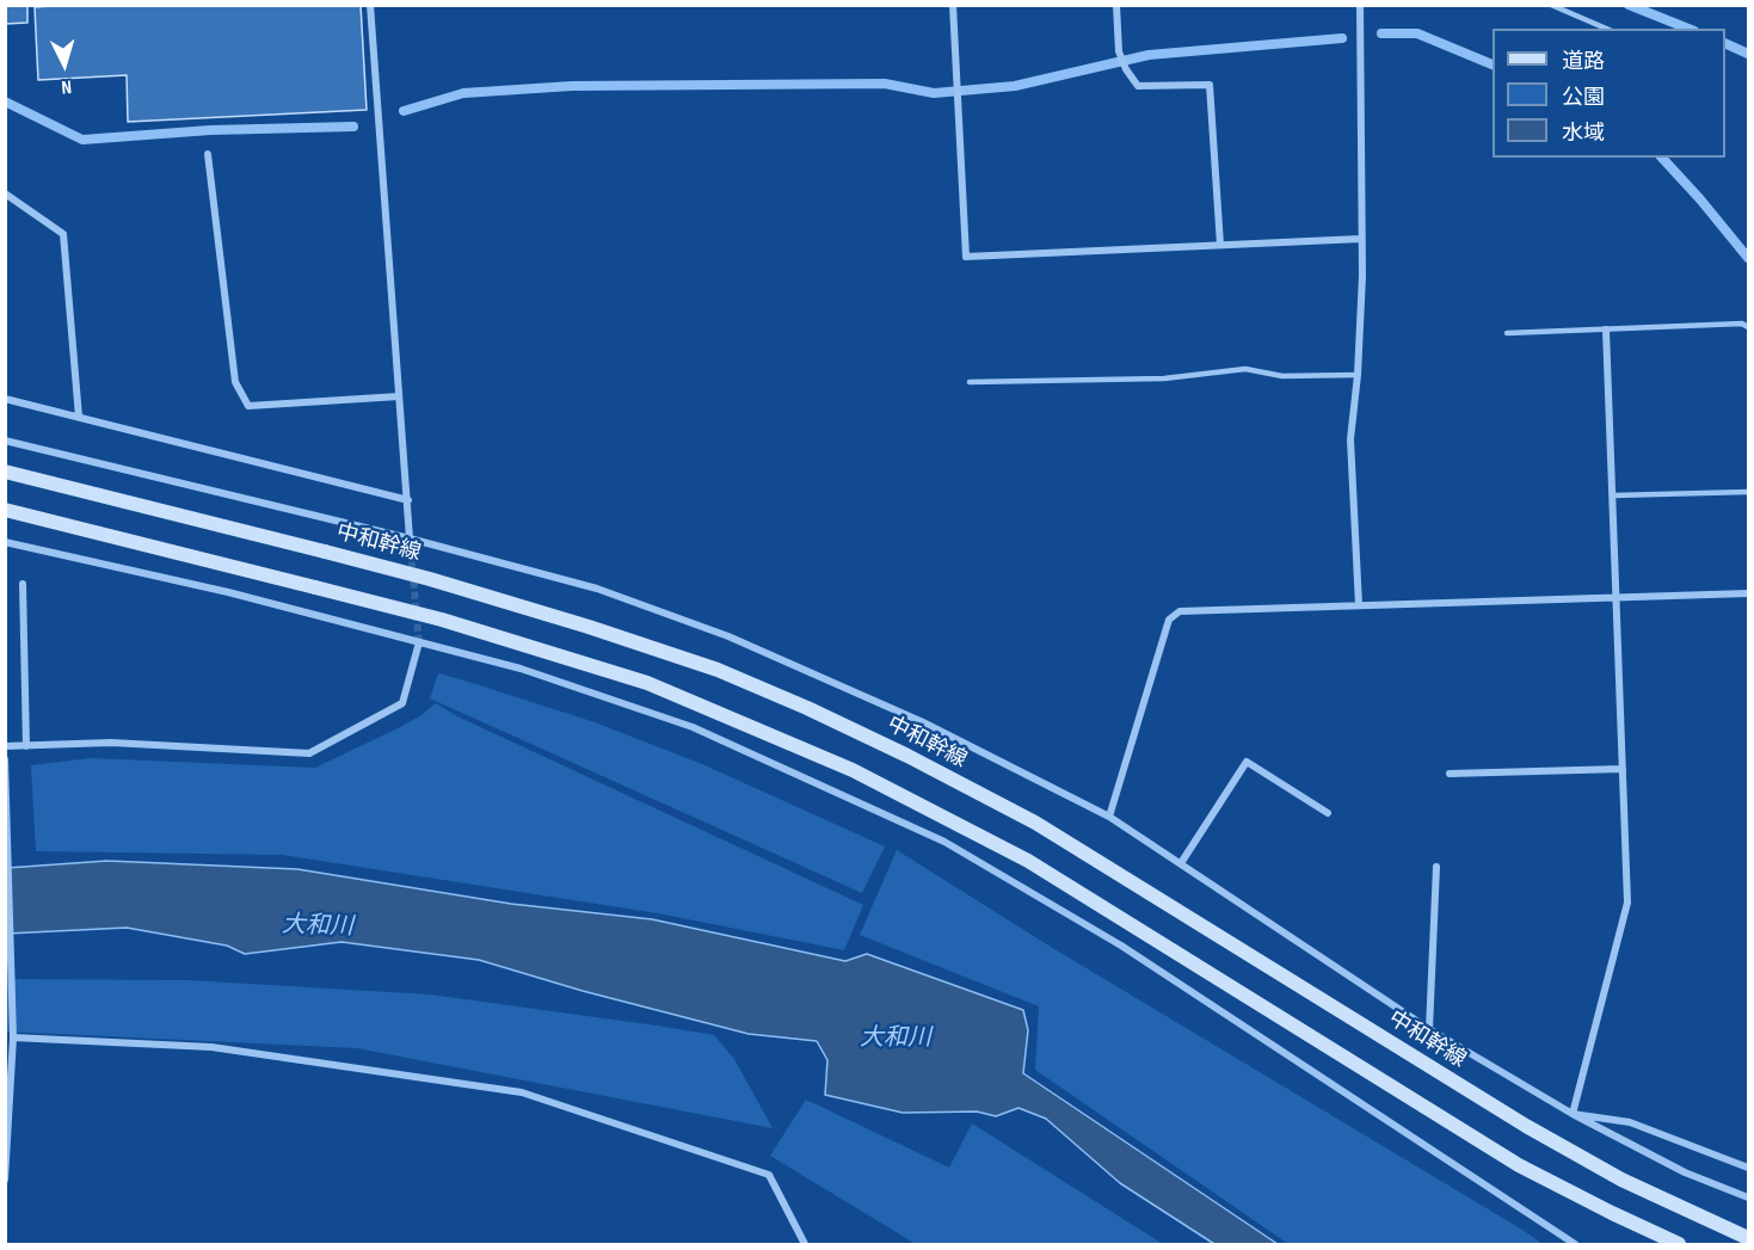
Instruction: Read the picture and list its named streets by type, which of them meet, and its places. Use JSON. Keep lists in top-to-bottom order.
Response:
{
  "streets": {
    "main road": ["中和幹線"]
  },
  "water": ["大和川"],
  "legend": ["道路", "公園", "水域"],
  "north": "bottom"
}
